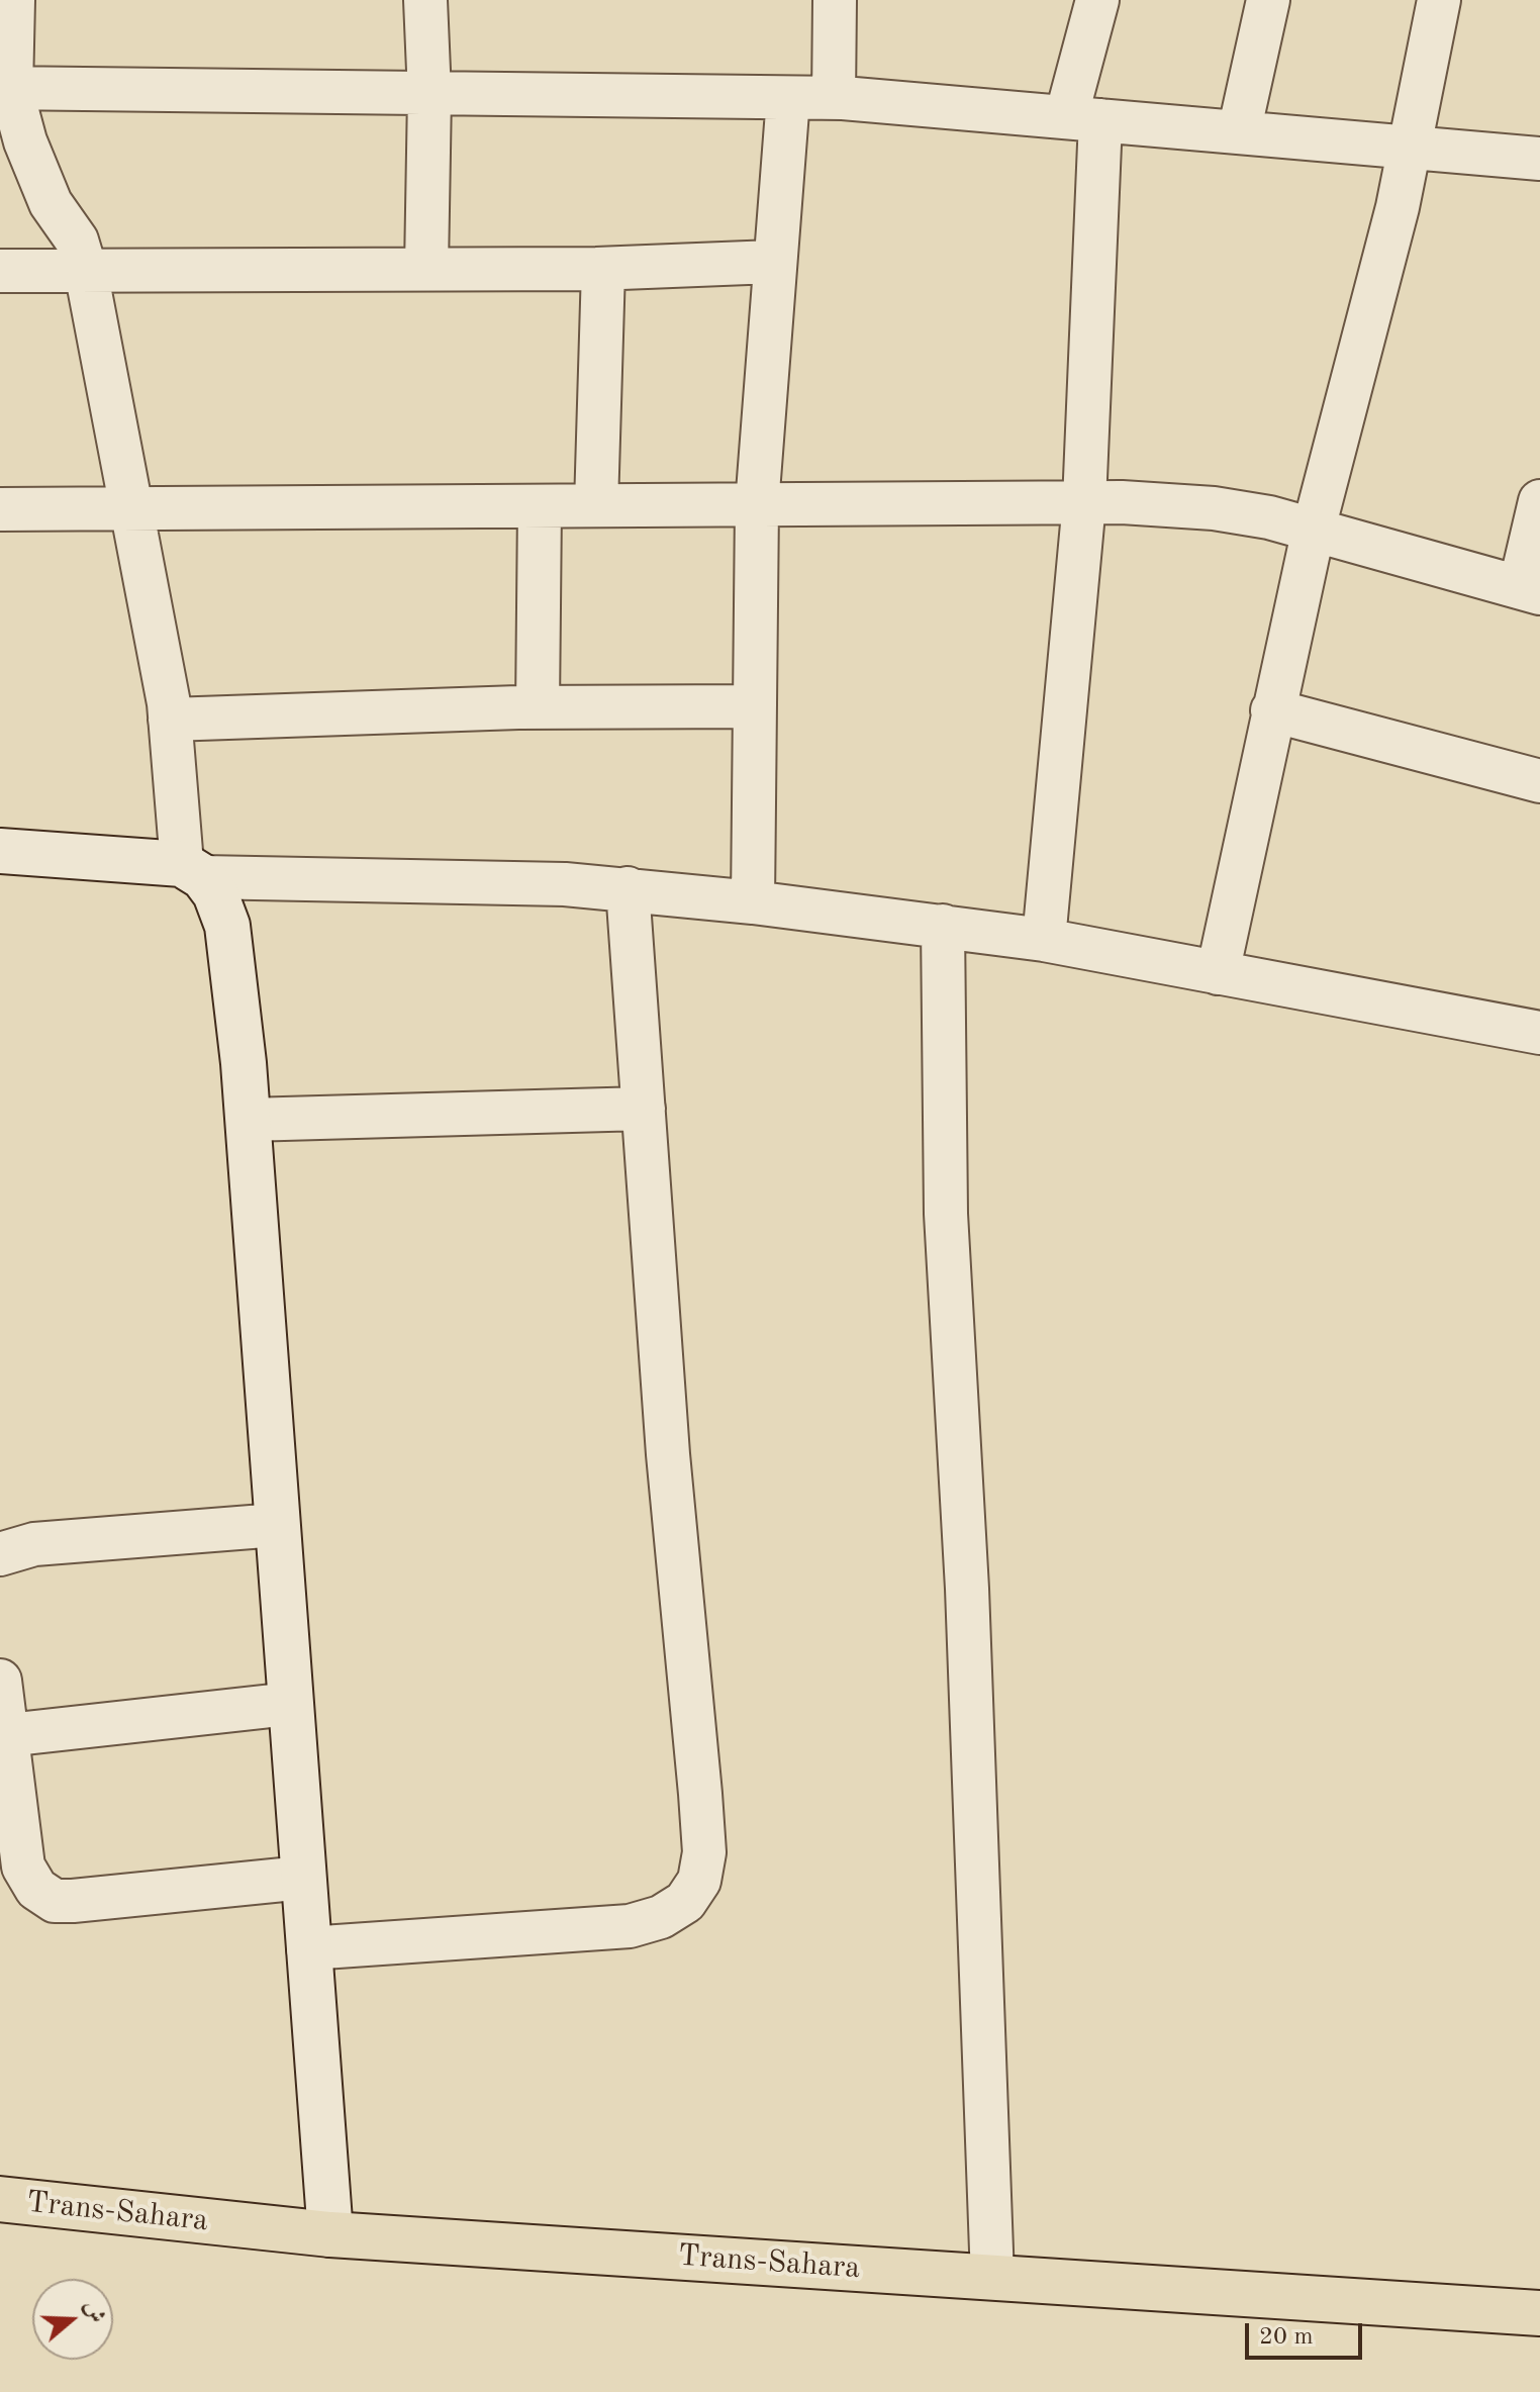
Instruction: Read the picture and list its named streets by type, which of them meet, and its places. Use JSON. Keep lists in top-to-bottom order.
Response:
{
  "streets": {
    "main road": ["Trans-Sahara"]
  },
  "scale_bar": "20 m",
  "north": "right"
}
